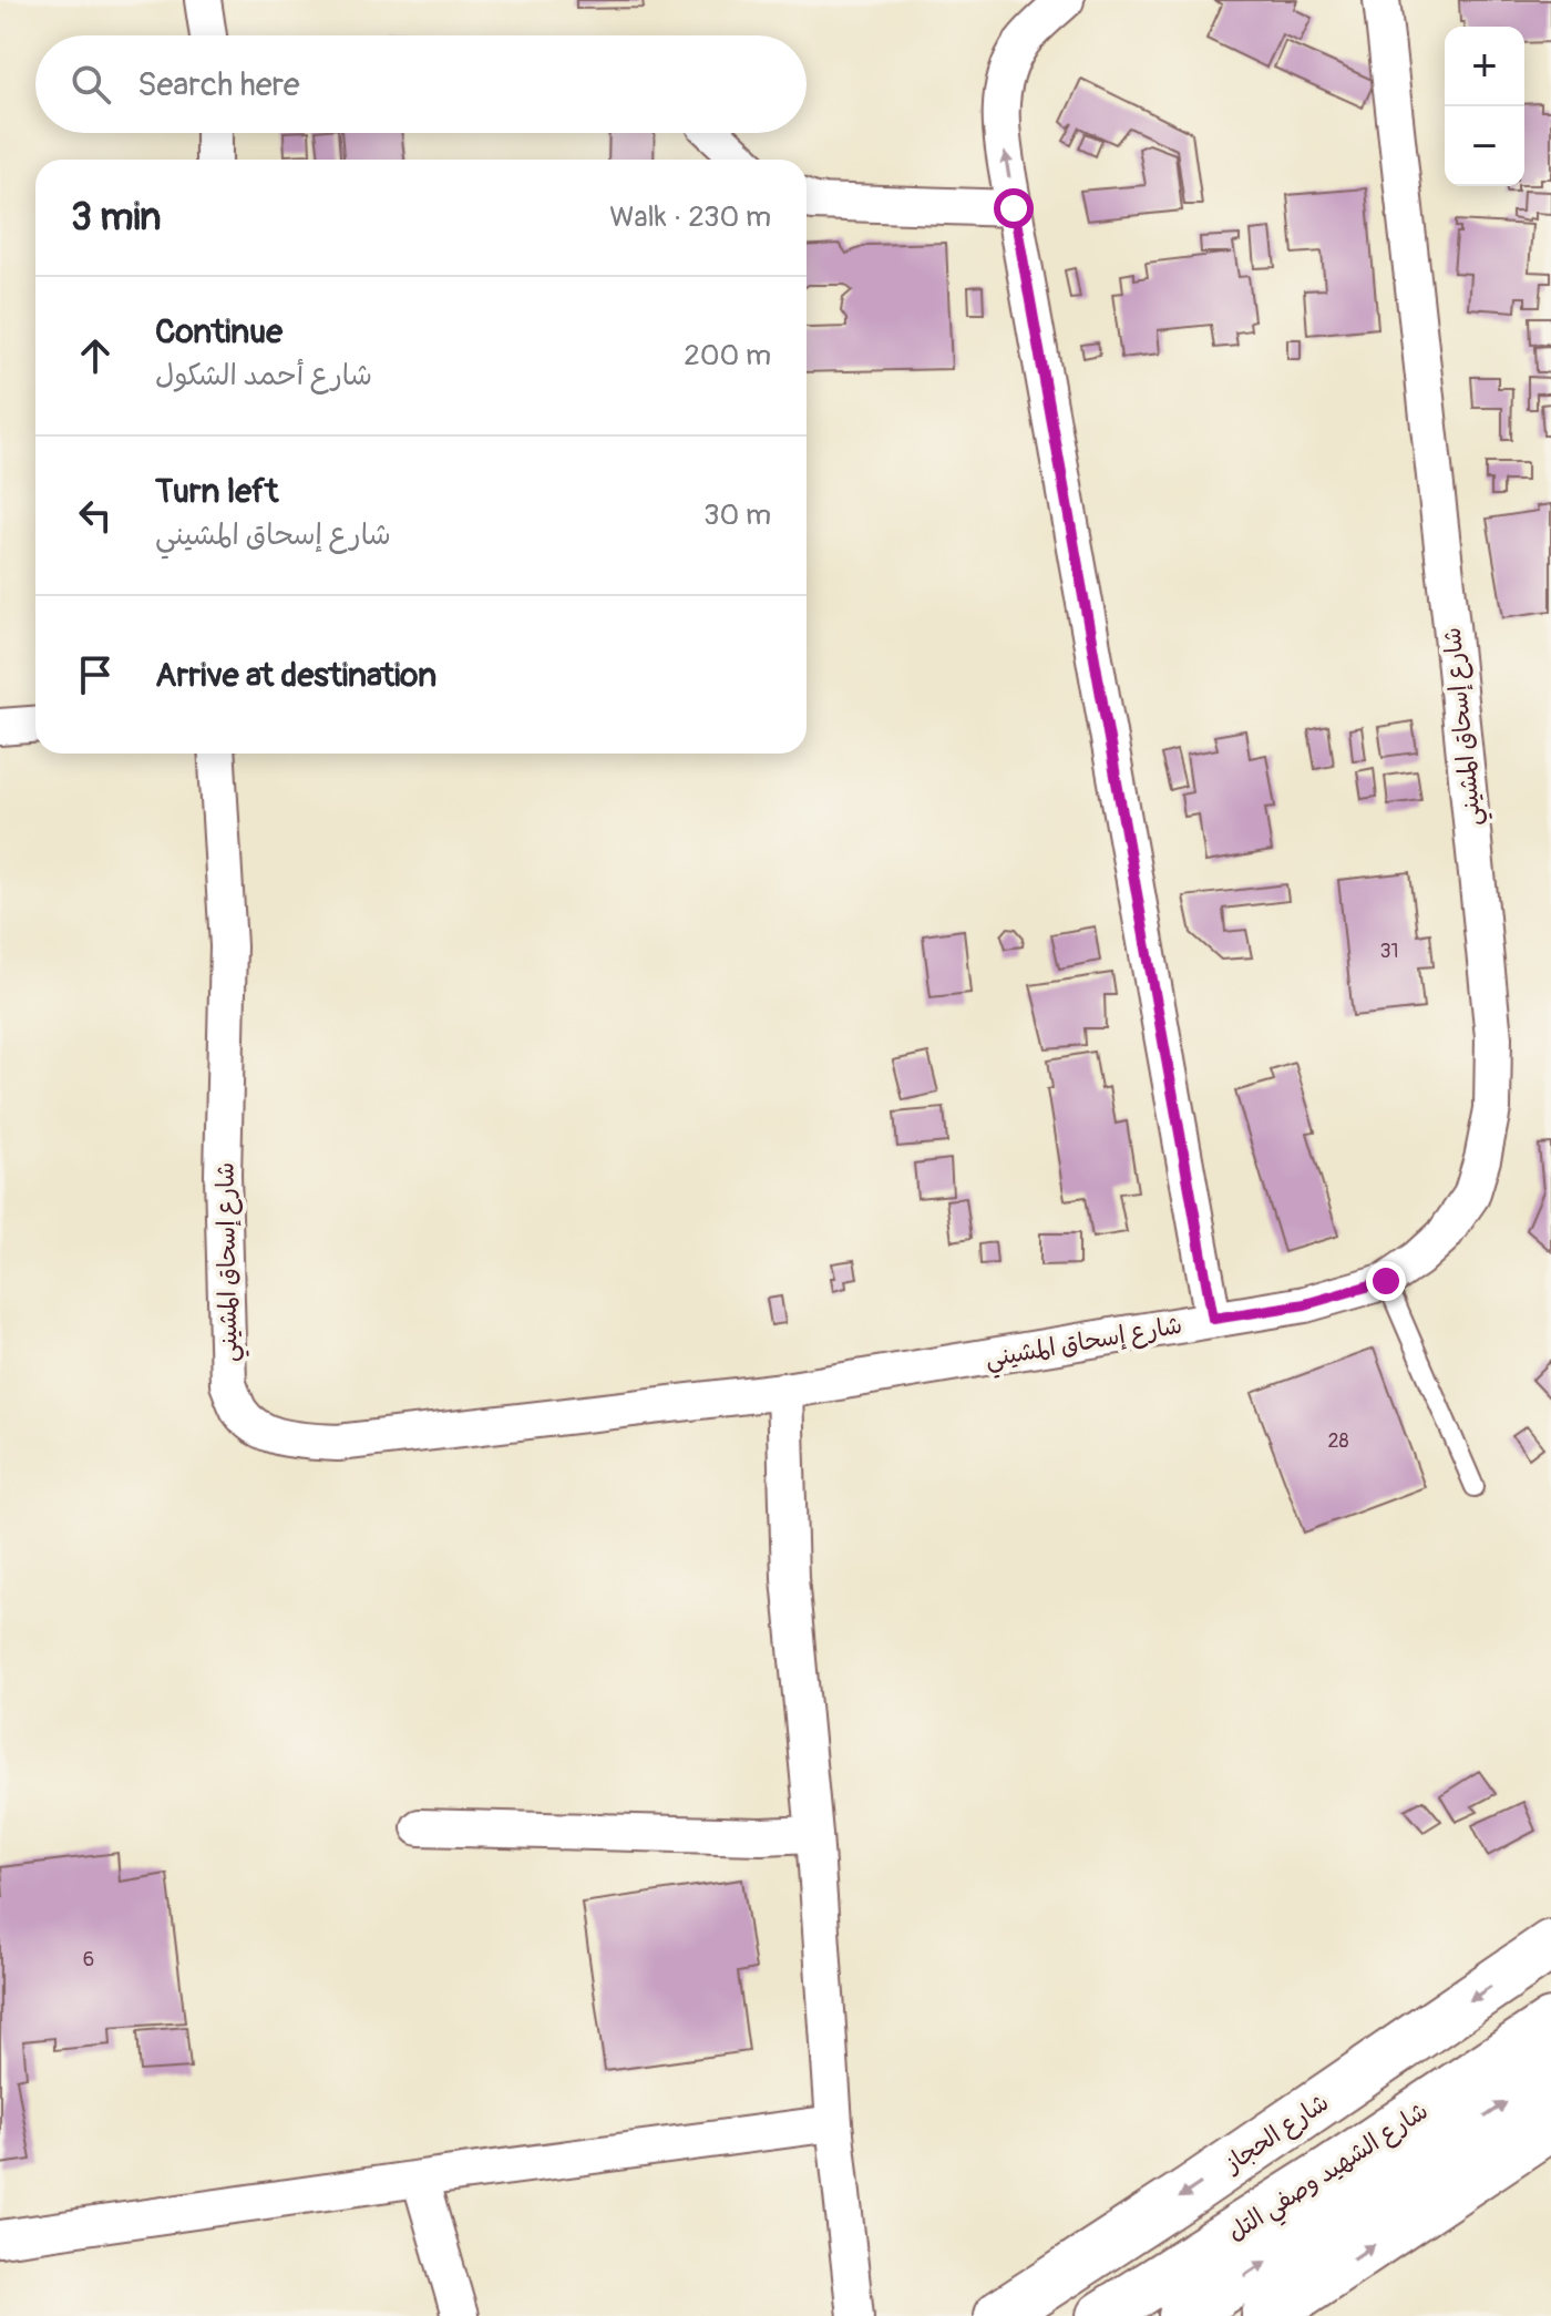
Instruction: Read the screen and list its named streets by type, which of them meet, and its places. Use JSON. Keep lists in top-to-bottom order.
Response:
{
  "streets": {
    "street": ["شارع إسحاق المشيني", "شارع الحجاز", "شارع الشهيد وصفي التل"]
  },
  "house_numbers": ["31", "28", "6"],
  "page": {
    "map_buttons": ["+", "−"],
    "search": "Search here",
    "heading": ["3 min", "Walk · 230 m"],
    "list": [
      ["Continue", "شارع أحمد الشكول", "200 m"],
      ["Turn left", "شارع إسحاق المشيني", "30 m"],
      "Arrive at destination"
    ]
  }
}
